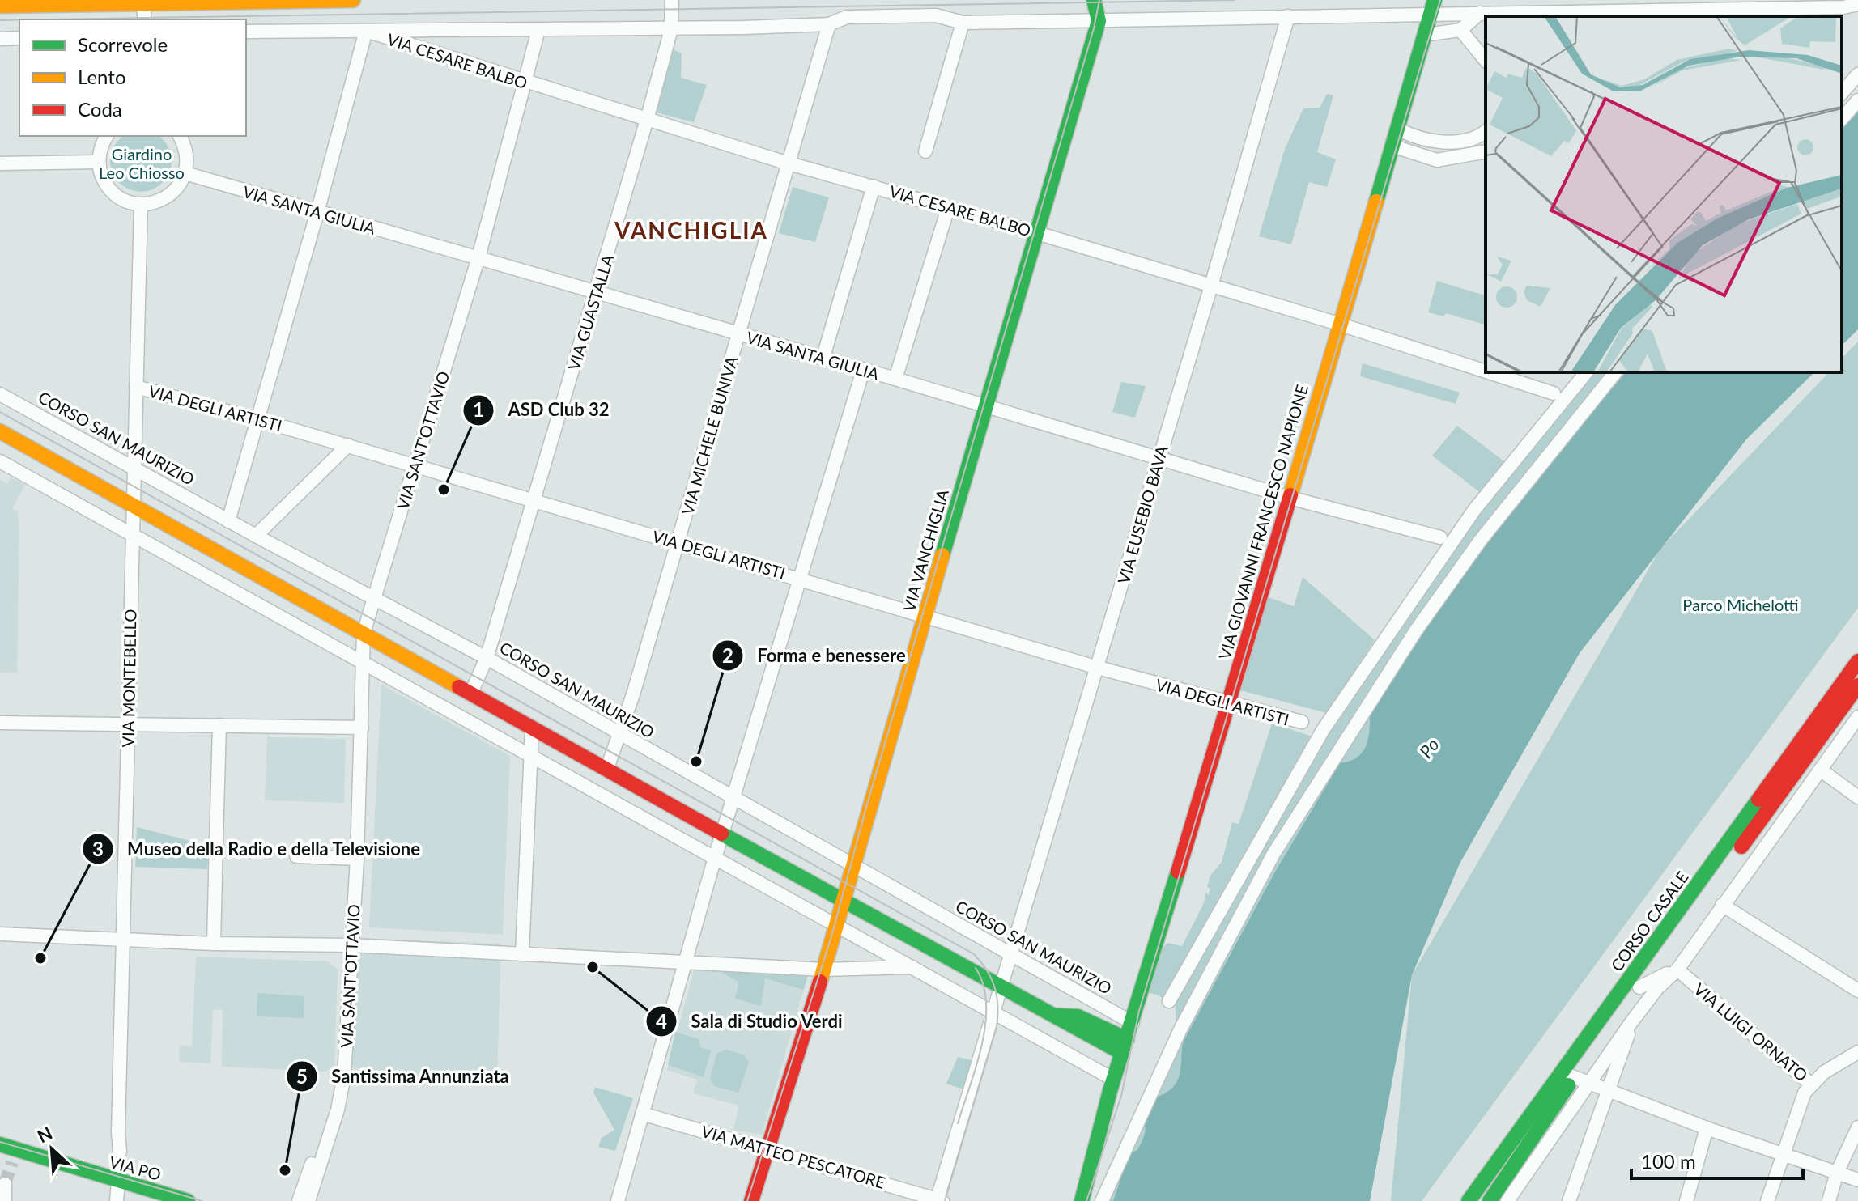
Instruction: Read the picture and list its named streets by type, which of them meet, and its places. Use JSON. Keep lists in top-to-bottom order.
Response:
{
  "streets": {
    "main road": [
      "VIA GIOVANNI FRANCESCO NAPIONE",
      "VIA VANCHIGLIA",
      "CORSO CASALE",
      "VIA PO"
    ],
    "street": [
      "VIA CESARE BALBO",
      "VIA SANTA GIULIA",
      "VIA GUASTALLA",
      "VIA DEGLI ARTISTI",
      "VIA MICHELE BUNIVA",
      "CORSO SAN MAURIZIO",
      "VIA SANT'OTTAVIO",
      "VIA EUSEBIO BAVA",
      "VIA MONTEBELLO",
      "VIA LUIGI ORNATO",
      "VIA MATTEO PESCATORE"
    ]
  },
  "crossings": [
    ["VIA CESARE BALBO", "VIA GUASTALLA"],
    ["VIA CESARE BALBO", "VIA MICHELE BUNIVA"],
    ["VIA CESARE BALBO", "VIA SANT'OTTAVIO"],
    ["VIA CESARE BALBO", "VIA EUSEBIO BAVA"],
    ["VIA CESARE BALBO", "VIA GIOVANNI FRANCESCO NAPIONE"],
    ["VIA CESARE BALBO", "VIA VANCHIGLIA"],
    ["VIA SANTA GIULIA", "VIA GUASTALLA"],
    ["VIA SANTA GIULIA", "VIA MICHELE BUNIVA"],
    ["VIA SANTA GIULIA", "VIA SANT'OTTAVIO"],
    ["VIA SANTA GIULIA", "VIA EUSEBIO BAVA"],
    ["VIA SANTA GIULIA", "VIA GIOVANNI FRANCESCO NAPIONE"],
    ["VIA SANTA GIULIA", "VIA VANCHIGLIA"],
    ["VIA GUASTALLA", "VIA DEGLI ARTISTI"],
    ["VIA GUASTALLA", "CORSO SAN MAURIZIO"],
    ["VIA DEGLI ARTISTI", "VIA MICHELE BUNIVA"],
    ["VIA DEGLI ARTISTI", "VIA SANT'OTTAVIO"],
    ["VIA DEGLI ARTISTI", "VIA EUSEBIO BAVA"],
    ["VIA DEGLI ARTISTI", "VIA GIOVANNI FRANCESCO NAPIONE"],
    ["VIA DEGLI ARTISTI", "VIA VANCHIGLIA"],
    ["VIA DEGLI ARTISTI", "VIA MONTEBELLO"],
    ["VIA MICHELE BUNIVA", "CORSO SAN MAURIZIO"],
    ["CORSO SAN MAURIZIO", "VIA SANT'OTTAVIO"],
    ["CORSO SAN MAURIZIO", "VIA EUSEBIO BAVA"],
    ["CORSO SAN MAURIZIO", "VIA GIOVANNI FRANCESCO NAPIONE"],
    ["CORSO SAN MAURIZIO", "VIA VANCHIGLIA"],
    ["CORSO SAN MAURIZIO", "VIA MONTEBELLO"],
    ["VIA EUSEBIO BAVA", "VIA MATTEO PESCATORE"],
    ["VIA VANCHIGLIA", "VIA MATTEO PESCATORE"],
    ["VIA MONTEBELLO", "VIA PO"]
  ],
  "districts": ["VANCHIGLIA"],
  "water": ["Po"],
  "parks": ["Giardino Leo Chiosso", "Parco Michelotti"],
  "places": [
    "ASD Club 32",
    "Forma e benessere",
    "Museo della Radio e della Televisione",
    "Sala di Studio Verdi",
    "Santissima Annunziata"
  ],
  "legend": ["Scorrevole", "Lento", "Coda"],
  "scale_bar": "100 m",
  "north": "top left"
}
